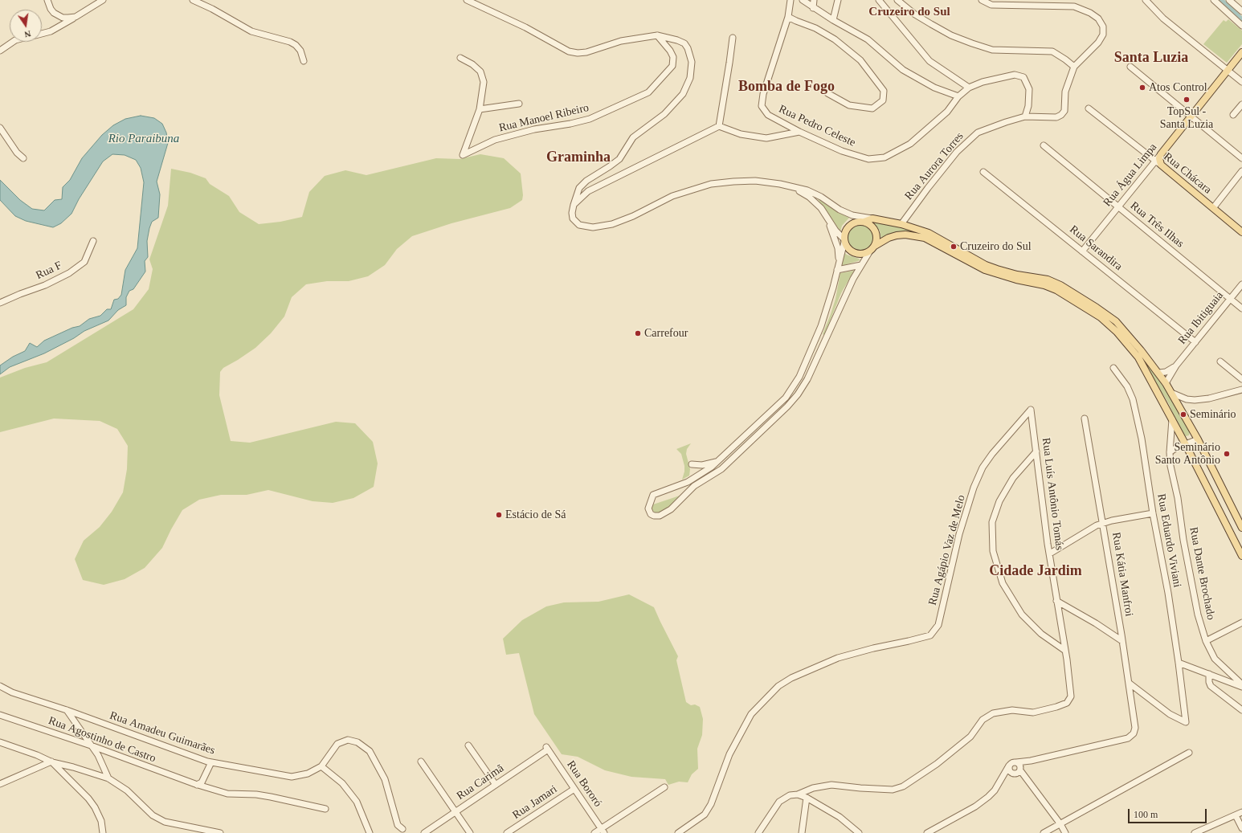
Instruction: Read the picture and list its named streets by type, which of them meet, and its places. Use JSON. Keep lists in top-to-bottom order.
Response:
{
  "streets": {
    "main road": ["Rua Chácara", "Rua Água Limpa"],
    "street": [
      "Rua Manoel Ribeiro",
      "Rua Pedro Celeste",
      "Rua Aurora Torres",
      "Rua Três Ilhas",
      "Rua Sarandira",
      "Rua F",
      "Rua Ibitiguaia",
      "Rua Luís Antônio Tomás",
      "Rua Eduardo Viviani",
      "Rua Agápio Vaz de Melo",
      "Rua Dante Brochado",
      "Rua Kátia Manfroi",
      "Rua Amadeu Guimarães",
      "Rua Agostinho de Castro",
      "Rua Carimã",
      "Rua Bororó",
      "Rua Jamari"
    ]
  },
  "crossings": [
    ["Rua Pedro Celeste", "Rua Aurora Torres"],
    ["Rua Chácara", "Rua Água Limpa"],
    ["Rua Água Limpa", "Rua Três Ilhas"],
    ["Rua Água Limpa", "Rua Sarandira"],
    ["Rua Três Ilhas", "Rua Ibitiguaia"],
    ["Rua Sarandira", "Rua Ibitiguaia"],
    ["Rua Luís Antônio Tomás", "Rua Agápio Vaz de Melo"],
    ["Rua Eduardo Viviani", "Rua Kátia Manfroi"],
    ["Rua Carimã", "Rua Bororó"],
    ["Rua Bororó", "Rua Jamari"]
  ],
  "districts": [
    "Cruzeiro do Sul",
    "Santa Luzia",
    "Bomba de Fogo",
    "Graminha",
    "Cidade Jardim"
  ],
  "water": ["Rio Paraibuna"],
  "places": [
    "Atos Control",
    "TopSul - Santa Luzia",
    "Cruzeiro do Sul",
    "Carrefour",
    "Seminário",
    "Seminário Santo Antônio",
    "Estácio de Sá"
  ],
  "scale_bar": "100 m",
  "north": "bottom"
}
